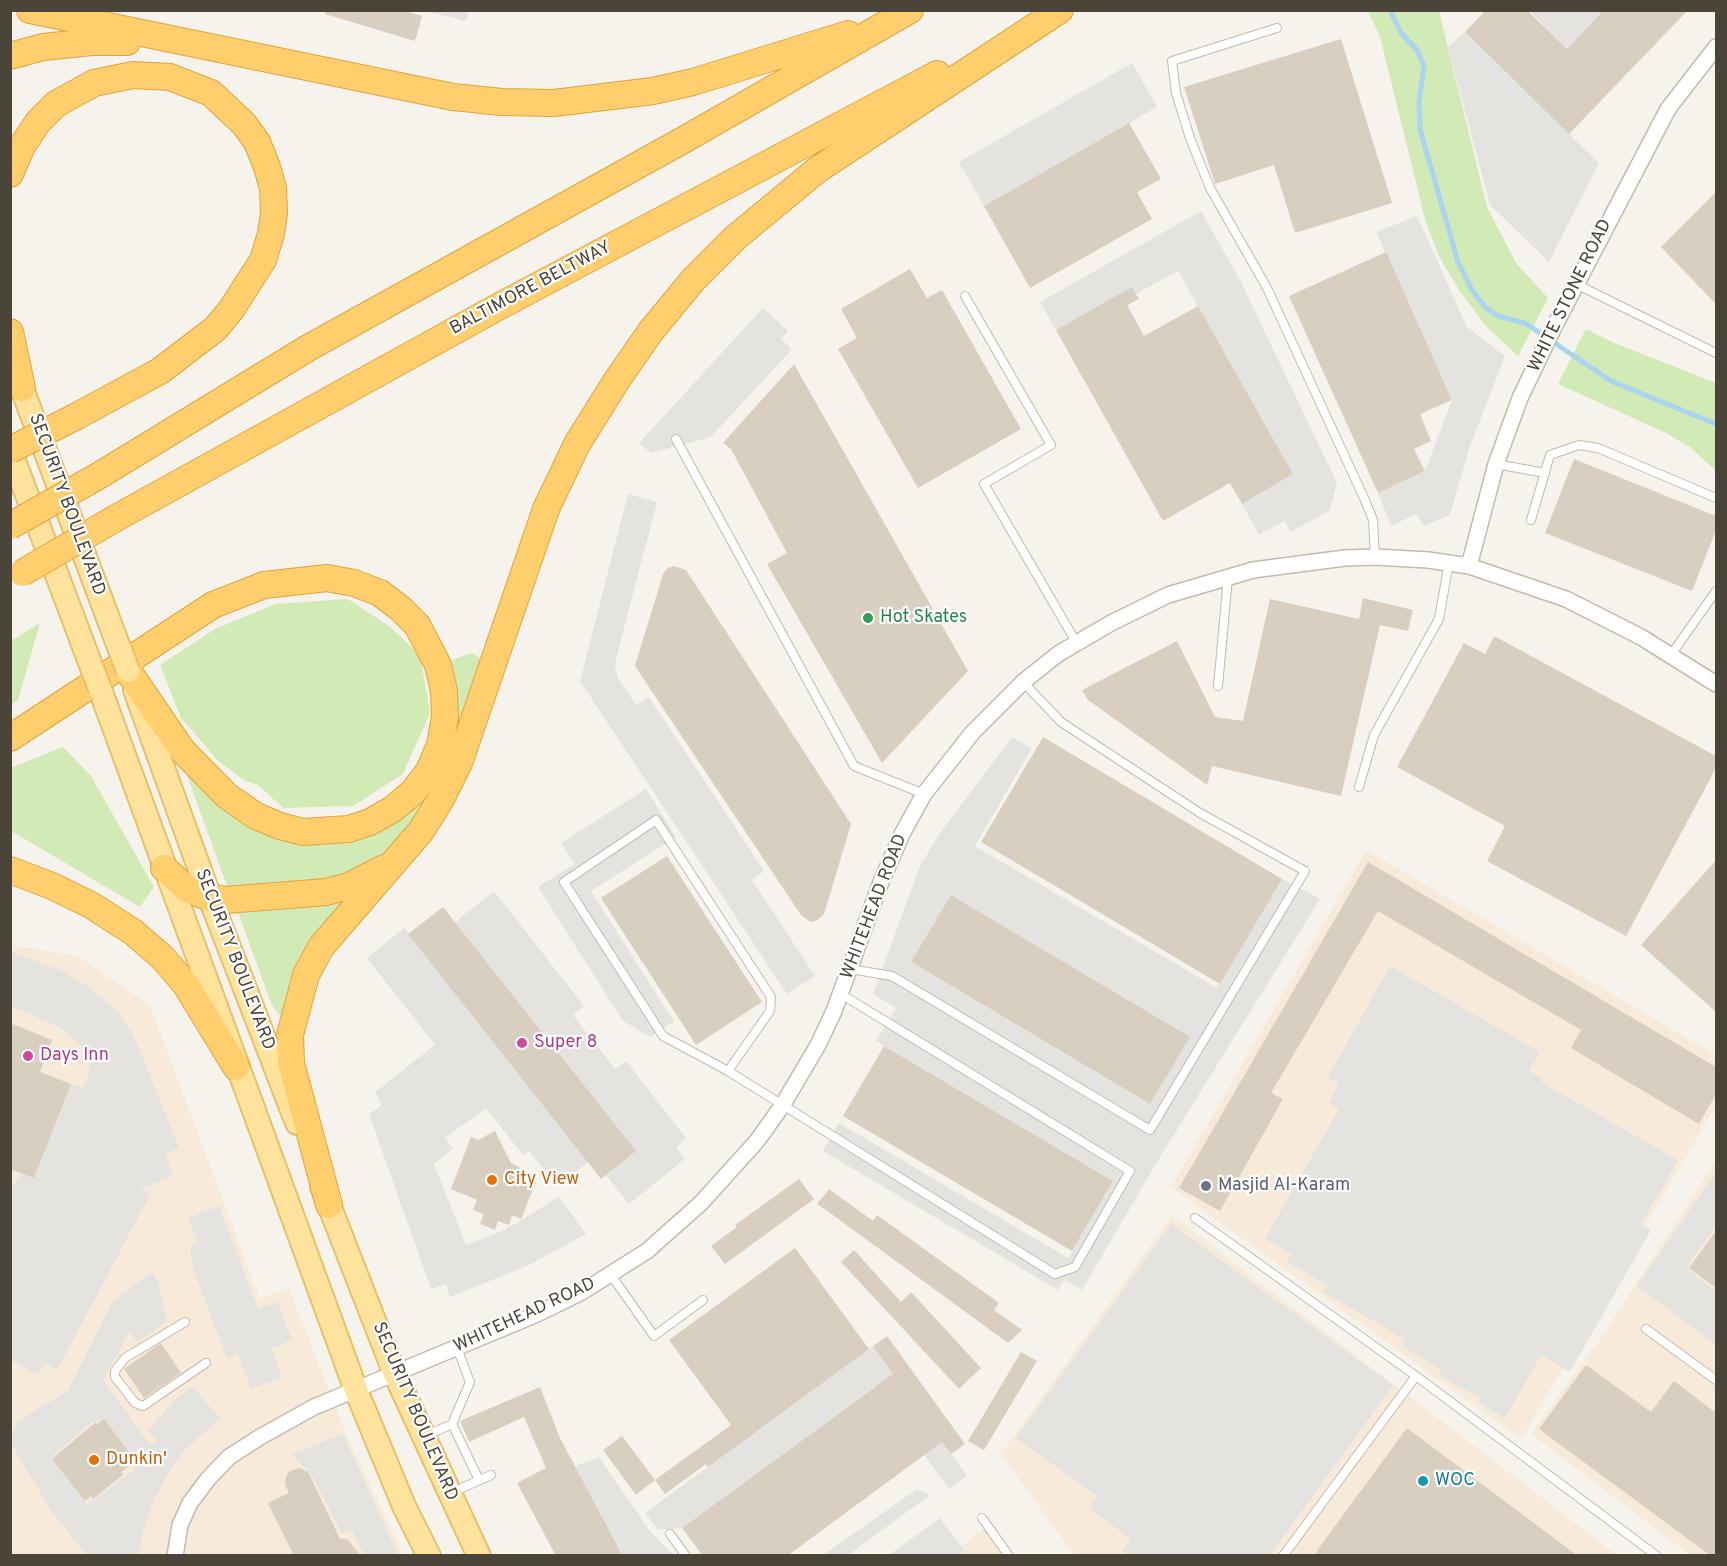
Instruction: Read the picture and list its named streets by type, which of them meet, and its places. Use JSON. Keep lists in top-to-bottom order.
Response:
{
  "streets": {
    "highway": ["BALTIMORE BELTWAY"],
    "main road": ["SECURITY BOULEVARD"],
    "street": ["WHITE STONE ROAD", "WHITEHEAD ROAD"]
  },
  "crossings": [
    ["WHITE STONE ROAD", "WHITEHEAD ROAD"],
    ["SECURITY BOULEVARD", "WHITEHEAD ROAD"]
  ],
  "places": [
    "Hot Skates",
    "Super 8",
    "Days Inn",
    "City View",
    "Masjid Al-Karam",
    "Dunkin'",
    "WOC"
  ]
}
